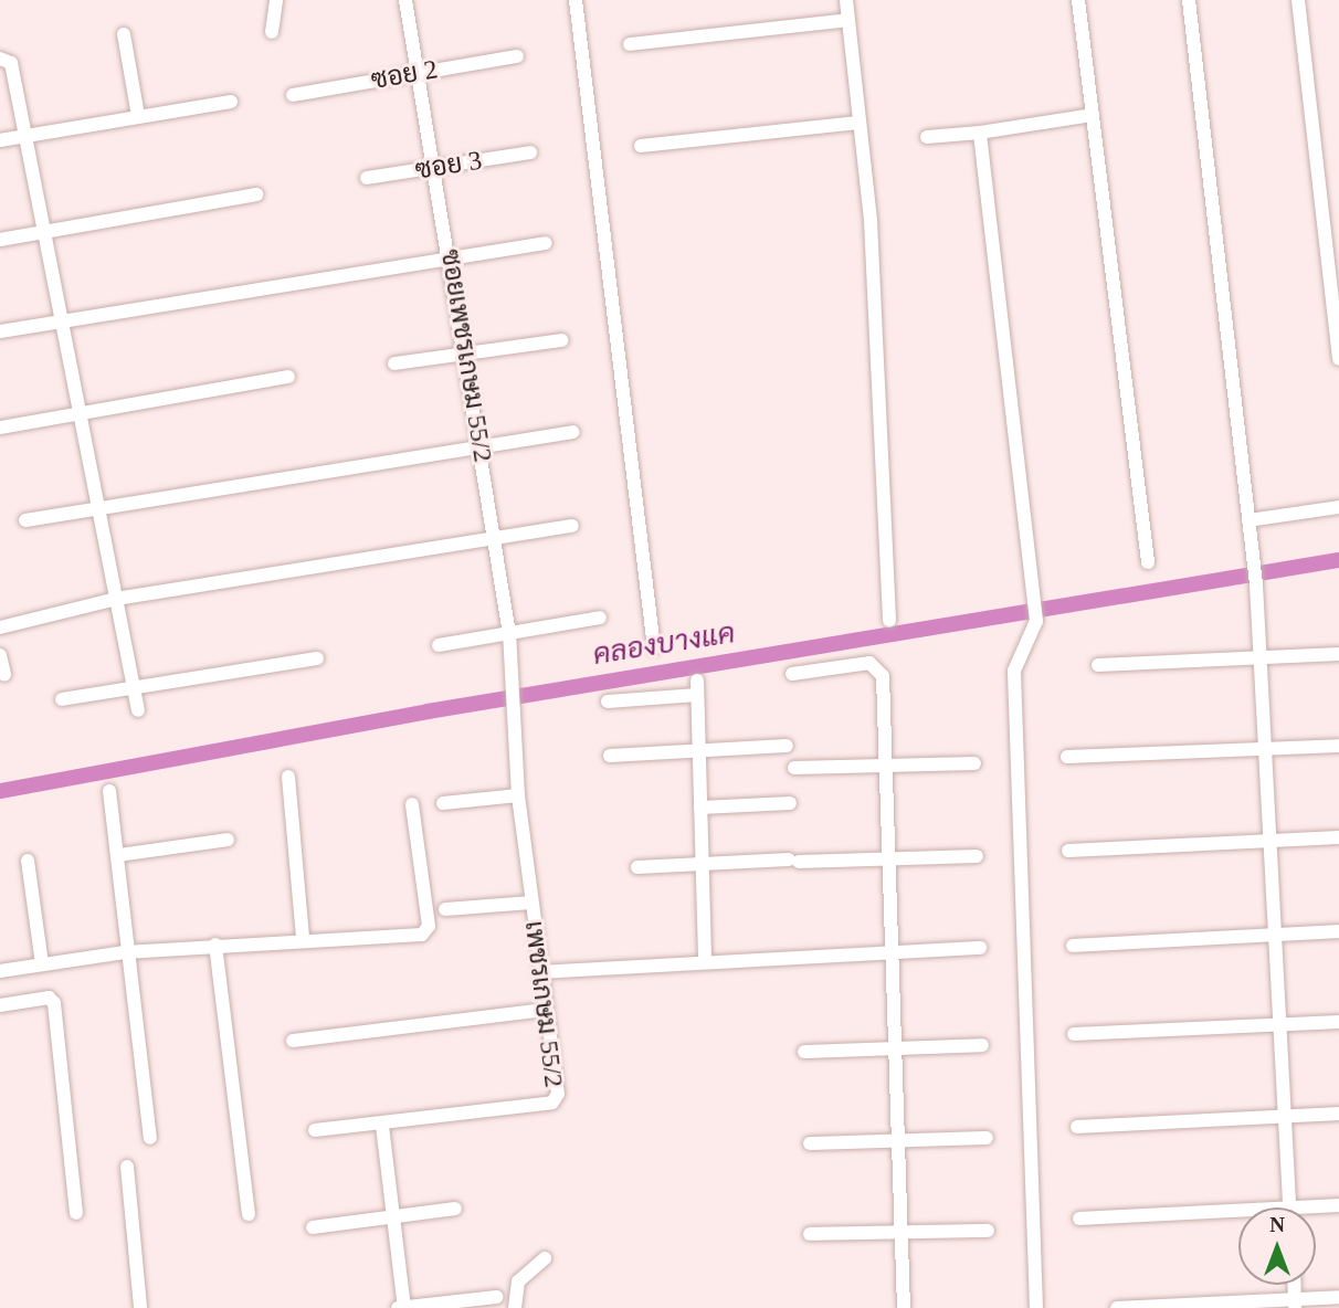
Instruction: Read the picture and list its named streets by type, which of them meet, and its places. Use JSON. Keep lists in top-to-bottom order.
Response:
{
  "streets": {
    "street": [
      "ซอย 2",
      "ซอย 3",
      "ซอยเพชรเกษม 55/2",
      "เพชรเกษม 55/2"
    ]
  },
  "crossings": [
    ["ซอย 2", "ซอยเพชรเกษม 55/2"],
    ["ซอย 3", "ซอยเพชรเกษม 55/2"],
    ["ซอยเพชรเกษม 55/2", "เพชรเกษม 55/2"]
  ],
  "water": ["คลองบางแค"],
  "north": "top"
}
